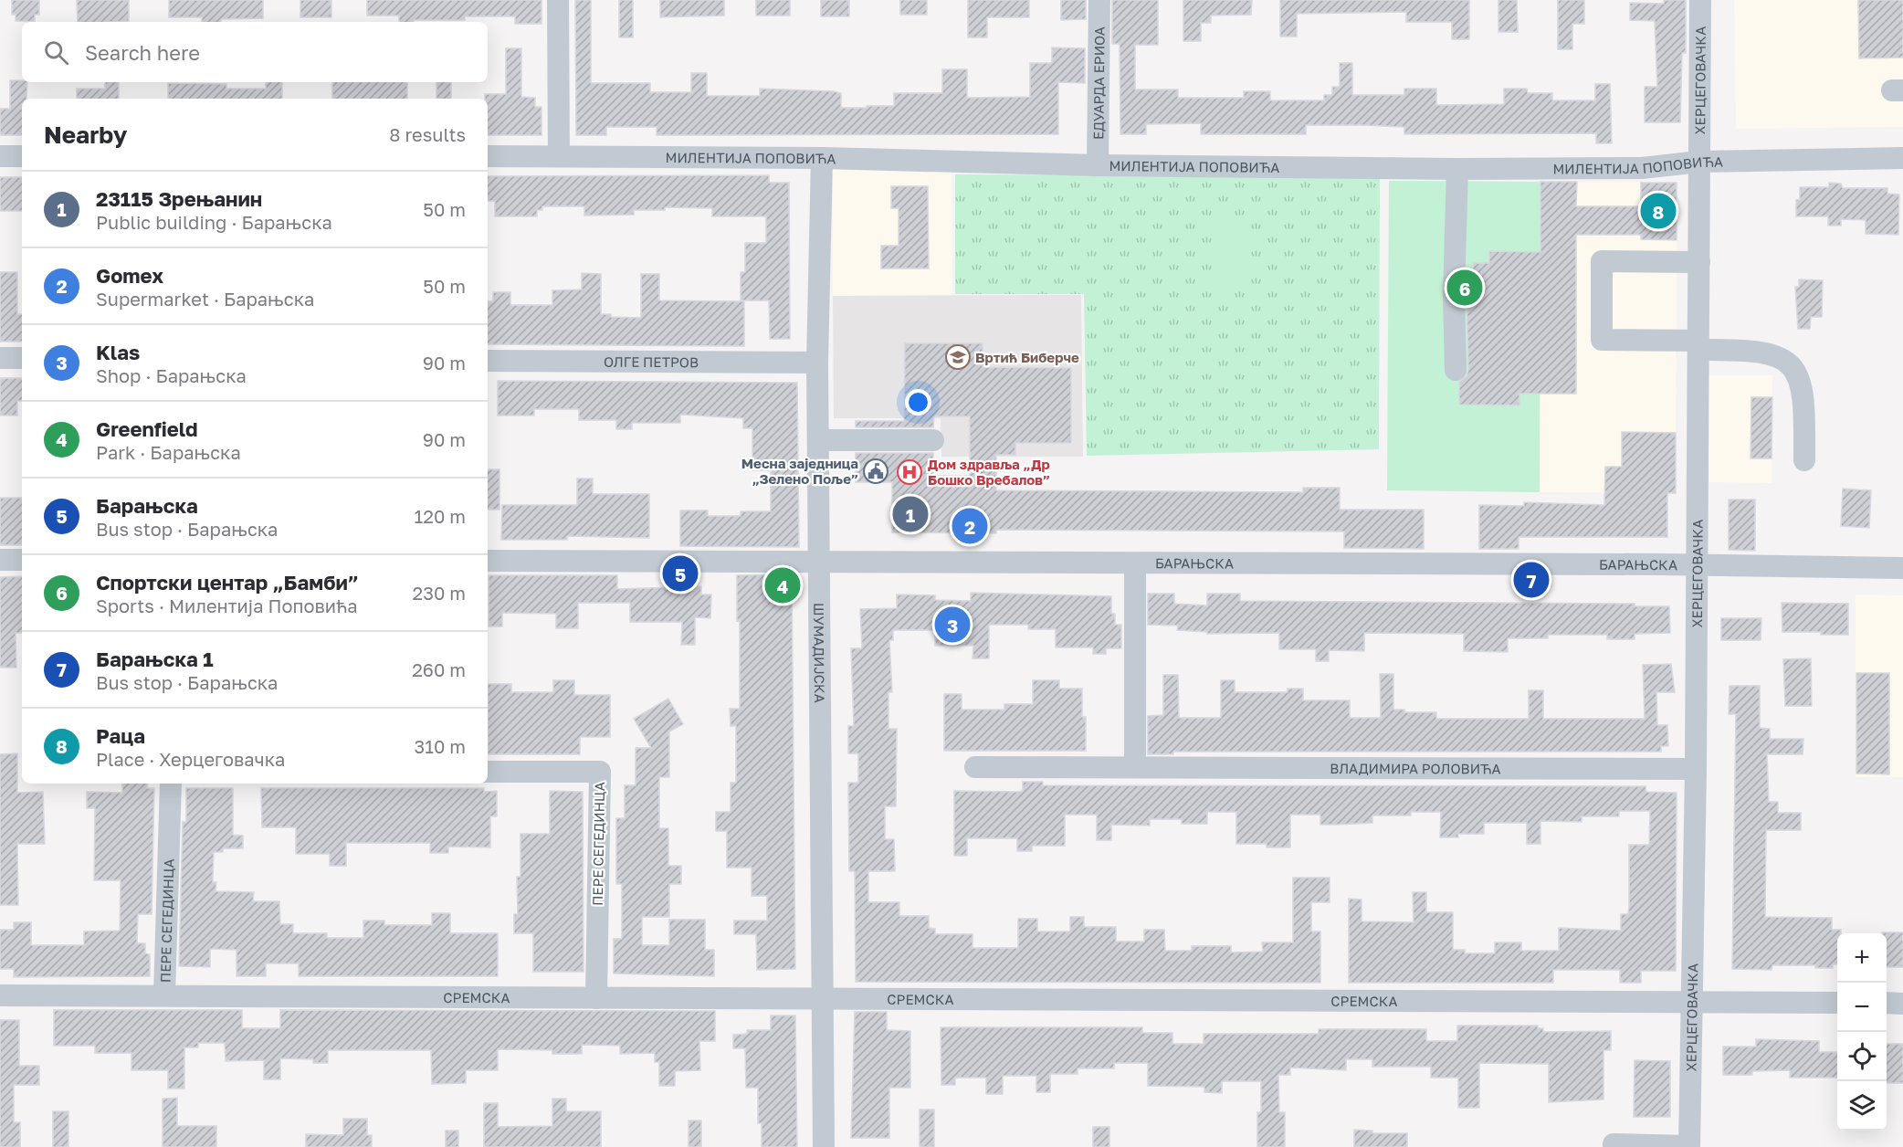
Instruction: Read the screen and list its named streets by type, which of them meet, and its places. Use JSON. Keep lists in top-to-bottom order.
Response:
{
  "streets": {
    "street": [
      "ХЕРЦЕГОВАЧКА",
      "ЕДУАРДА ЕРИОА",
      "МИЛЕНТИЈА ПОПОВИЋА",
      "ОЛГЕ ПЕТРОВ",
      "БАРАЊСКА",
      "ШУМАДИЈСКА",
      "ВЛАДИМИРА РОЛОВИЋА",
      "ПЕРЕ СЕГЕДИНЦА",
      "СРЕМСКА"
    ]
  },
  "crossings": [
    ["ХЕРЦЕГОВАЧКА", "МИЛЕНТИЈА ПОПОВИЋА"],
    ["ХЕРЦЕГОВАЧКА", "БАРАЊСКА"],
    ["ХЕРЦЕГОВАЧКА", "ВЛАДИМИРА РОЛОВИЋА"],
    ["ХЕРЦЕГОВАЧКА", "СРЕМСКА"],
    ["ЕДУАРДА ЕРИОА", "МИЛЕНТИЈА ПОПОВИЋА"],
    ["МИЛЕНТИЈА ПОПОВИЋА", "ШУМАДИЈСКА"],
    ["ОЛГЕ ПЕТРОВ", "ШУМАДИЈСКА"],
    ["БАРАЊСКА", "ШУМАДИЈСКА"],
    ["ШУМАДИЈСКА", "СРЕМСКА"],
    ["ПЕРЕ СЕГЕДИНЦА", "СРЕМСКА"]
  ],
  "places": {
    "school or university": ["Вртић Биберче"],
    "public building": ["Месна заједница „Зелено Поље”"],
    "hospital": ["Дом здравља „Др Бошко Вребалов”"]
  },
  "page": {
    "search": "Search here",
    "heading": ["Nearby", "8 results"],
    "list": [
      {
        "mark": "1",
        "name": "23115 Зрењанин",
        "note": "Public building · Барањска",
        "value": "50 m"
      },
      {
        "mark": "2",
        "name": "Gomex",
        "note": "Supermarket · Барањска",
        "value": "50 m"
      },
      {
        "mark": "3",
        "name": "Klas",
        "note": "Shop · Барањска",
        "value": "90 m"
      },
      {
        "mark": "4",
        "name": "Greenfield",
        "note": "Park · Барањска",
        "value": "90 m"
      },
      {
        "mark": "5",
        "name": "Барањска",
        "note": "Bus stop · Барањска",
        "value": "120 m"
      },
      {
        "mark": "6",
        "name": "Спортски центар „Бамби”",
        "note": "Sports · Милентија Поповића",
        "value": "230 m"
      },
      {
        "mark": "7",
        "name": "Барањска 1",
        "note": "Bus stop · Барањска",
        "value": "260 m"
      },
      {
        "mark": "8",
        "name": "Раца",
        "note": "Place · Херцеговачка",
        "value": "310 m"
      }
    ],
    "pins": [
      "8",
      "6",
      "1",
      "2",
      "5",
      "7",
      "4",
      "3"
    ],
    "map_buttons": ["+", "−"]
  }
}
